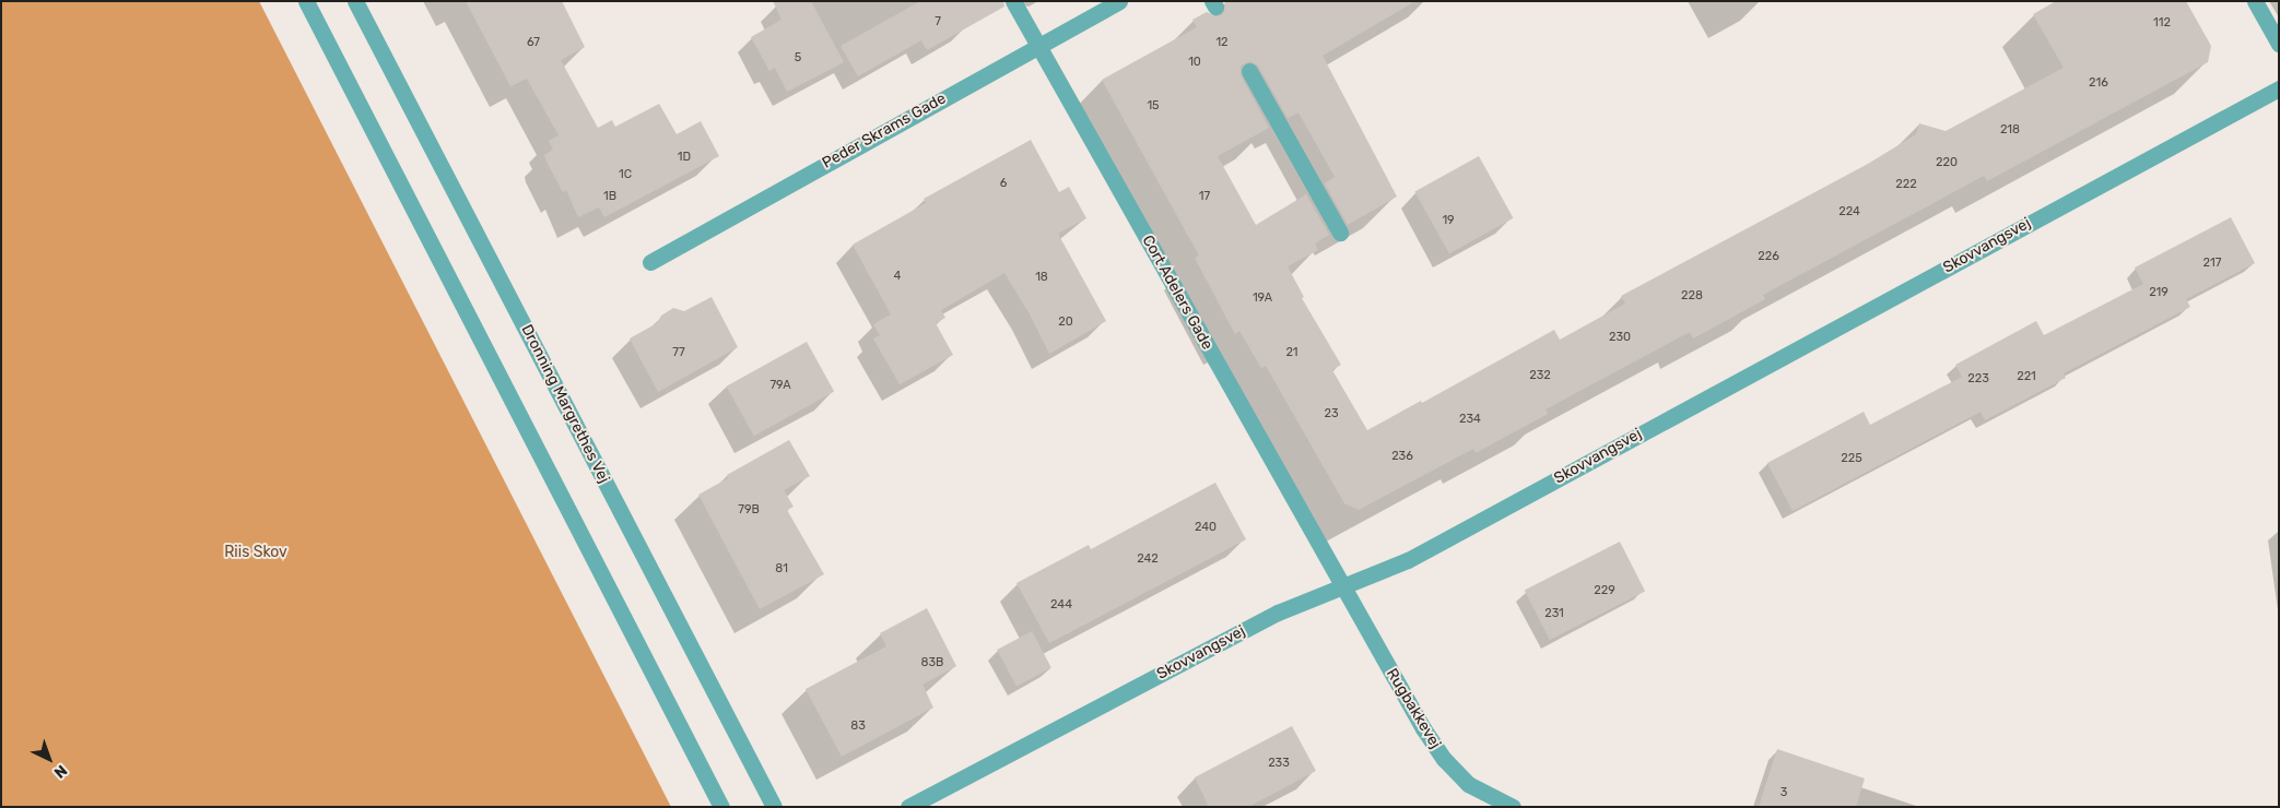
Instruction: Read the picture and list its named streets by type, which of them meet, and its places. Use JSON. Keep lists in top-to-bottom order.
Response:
{
  "streets": {
    "street": [
      "Peder Skrams Gade",
      "Skovvangsvej",
      "Cort Adelers Gade",
      "Dronning Margrethes Vej",
      "Rugbakkevej"
    ]
  },
  "crossings": [
    ["Peder Skrams Gade", "Cort Adelers Gade"],
    ["Skovvangsvej", "Cort Adelers Gade"],
    ["Skovvangsvej", "Rugbakkevej"],
    ["Cort Adelers Gade", "Rugbakkevej"]
  ],
  "parks": ["Riis Skov"],
  "house_numbers": [
    "7",
    "112",
    "67",
    "12",
    "5",
    "10",
    "216",
    "15",
    "218",
    "1D",
    "220",
    "1C",
    "6",
    "222",
    "1B",
    "17",
    "224",
    "19",
    "226",
    "217",
    "4",
    "18",
    "219",
    "228",
    "19A",
    "20",
    "230",
    "77",
    "21",
    "232",
    "221",
    "223",
    "79A",
    "23",
    "234",
    "236",
    "225",
    "79B",
    "240",
    "242",
    "81",
    "229",
    "244",
    "231",
    "83B",
    "83",
    "233",
    "3"
  ],
  "north": "bottom right"
}
